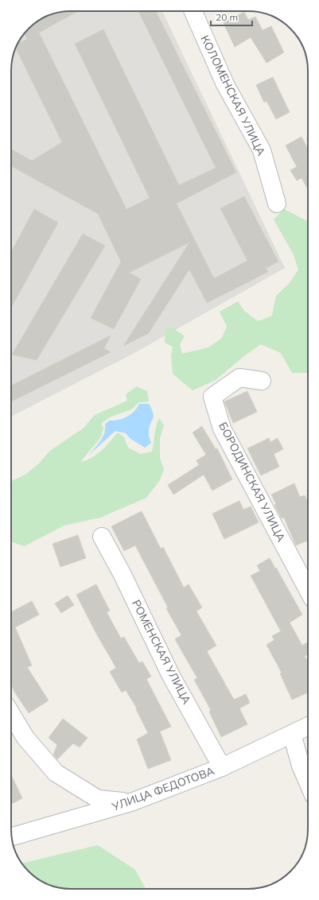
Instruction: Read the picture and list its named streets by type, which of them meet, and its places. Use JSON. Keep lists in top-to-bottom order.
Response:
{
  "streets": {
    "street": [
      "КОЛОМЕНСКАЯ УЛИЦА",
      "БОРОДИНСКАЯ УЛИЦА",
      "РОМЕНСКАЯ УЛИЦА",
      "УЛИЦА ФЕДОТОВА"
    ]
  },
  "crossings": [
    ["РОМЕНСКАЯ УЛИЦА", "УЛИЦА ФЕДОТОВА"]
  ],
  "scale_bar": "20 m"
}
